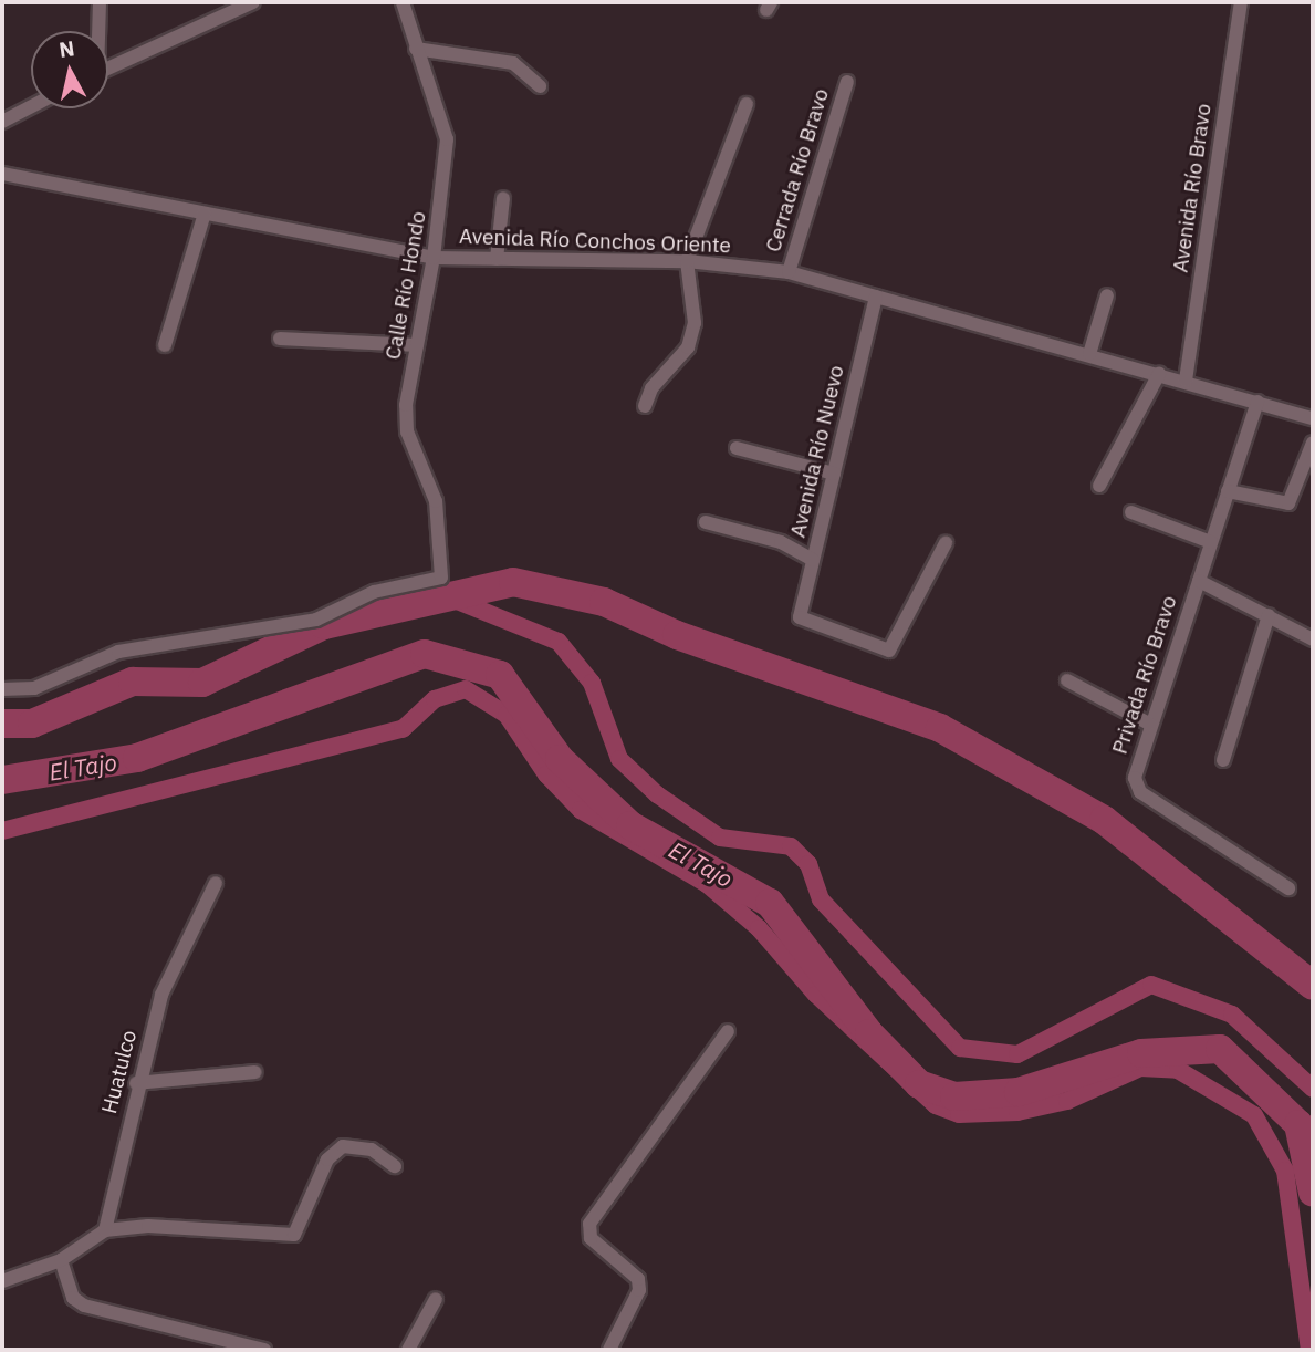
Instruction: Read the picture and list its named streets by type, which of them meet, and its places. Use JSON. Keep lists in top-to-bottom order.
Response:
{
  "streets": {
    "street": [
      "Cerrada Río Bravo",
      "Avenida Río Bravo",
      "Avenida Río Conchos Oriente",
      "Calle Río Hondo",
      "Avenida Río Nuevo",
      "Privada Río Bravo",
      "Huatulco"
    ]
  },
  "crossings": [
    ["Cerrada Río Bravo", "Avenida Río Conchos Oriente"],
    ["Avenida Río Bravo", "Avenida Río Conchos Oriente"],
    ["Avenida Río Conchos Oriente", "Calle Río Hondo"],
    ["Avenida Río Conchos Oriente", "Avenida Río Nuevo"],
    ["Avenida Río Conchos Oriente", "Privada Río Bravo"]
  ],
  "water": ["El Tajo"],
  "north": "top"
}
